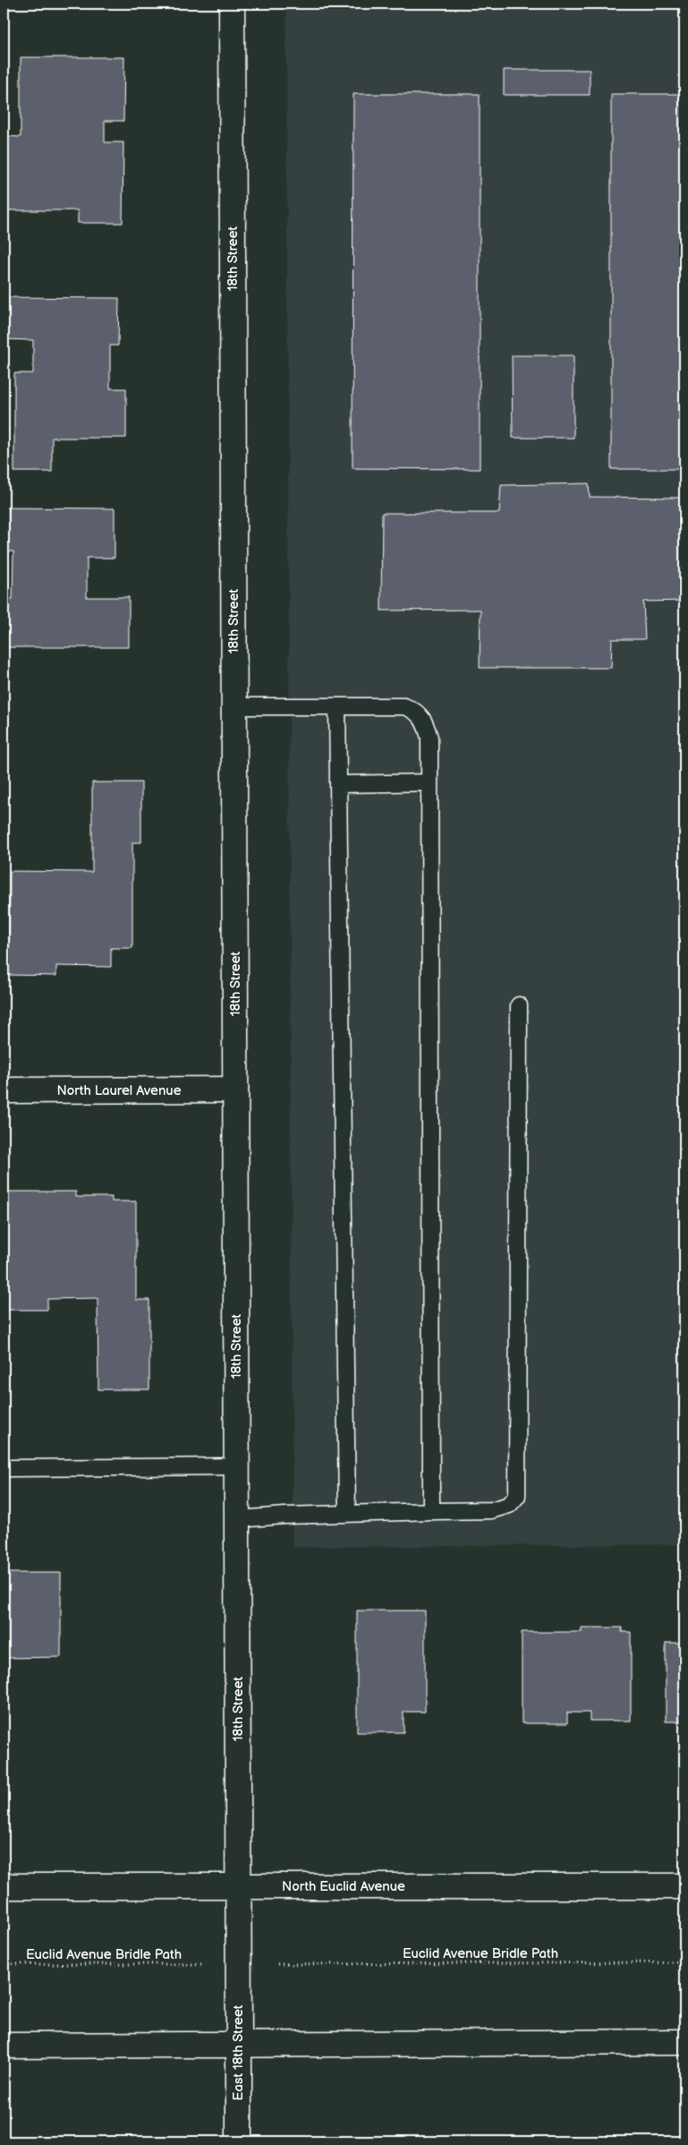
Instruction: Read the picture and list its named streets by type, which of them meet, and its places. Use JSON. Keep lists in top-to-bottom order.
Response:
{
  "streets": {
    "main road": [
      "18th Street",
      "North Laurel Avenue",
      "North Euclid Avenue",
      "East 18th Street"
    ],
    "path": ["Euclid Avenue Bridle Path"]
  },
  "crossings": [
    ["18th Street", "North Laurel Avenue"],
    ["18th Street", "North Euclid Avenue"],
    ["18th Street", "East 18th Street"]
  ]
}
